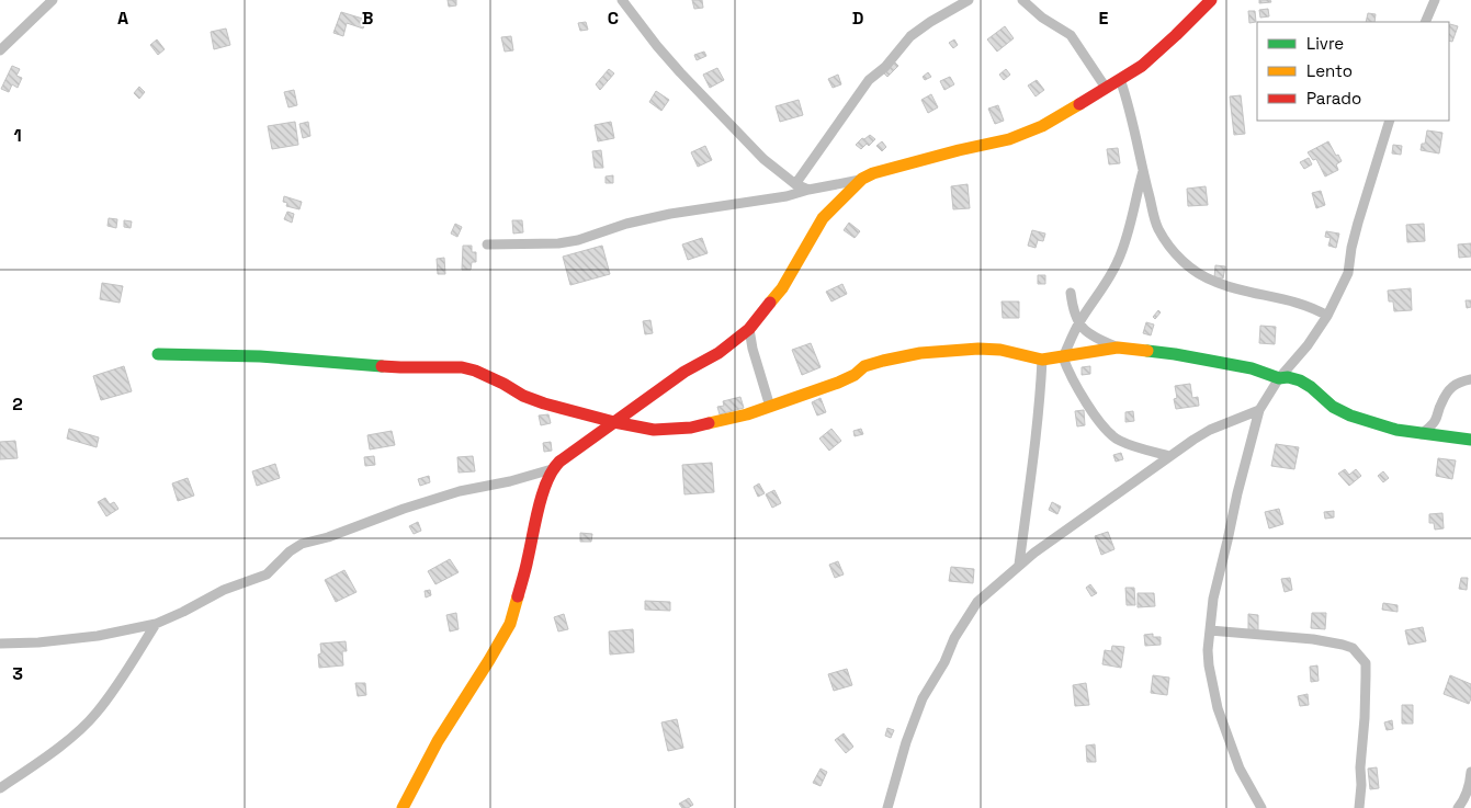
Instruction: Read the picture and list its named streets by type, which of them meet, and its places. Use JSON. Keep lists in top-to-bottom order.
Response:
{
  "legend": ["Livre", "Lento", "Parado"],
  "grid": {
    "columns": [
      "A",
      "B",
      "C",
      "D",
      "E"
    ],
    "rows": ["1", "2", "3"]
  }
}
